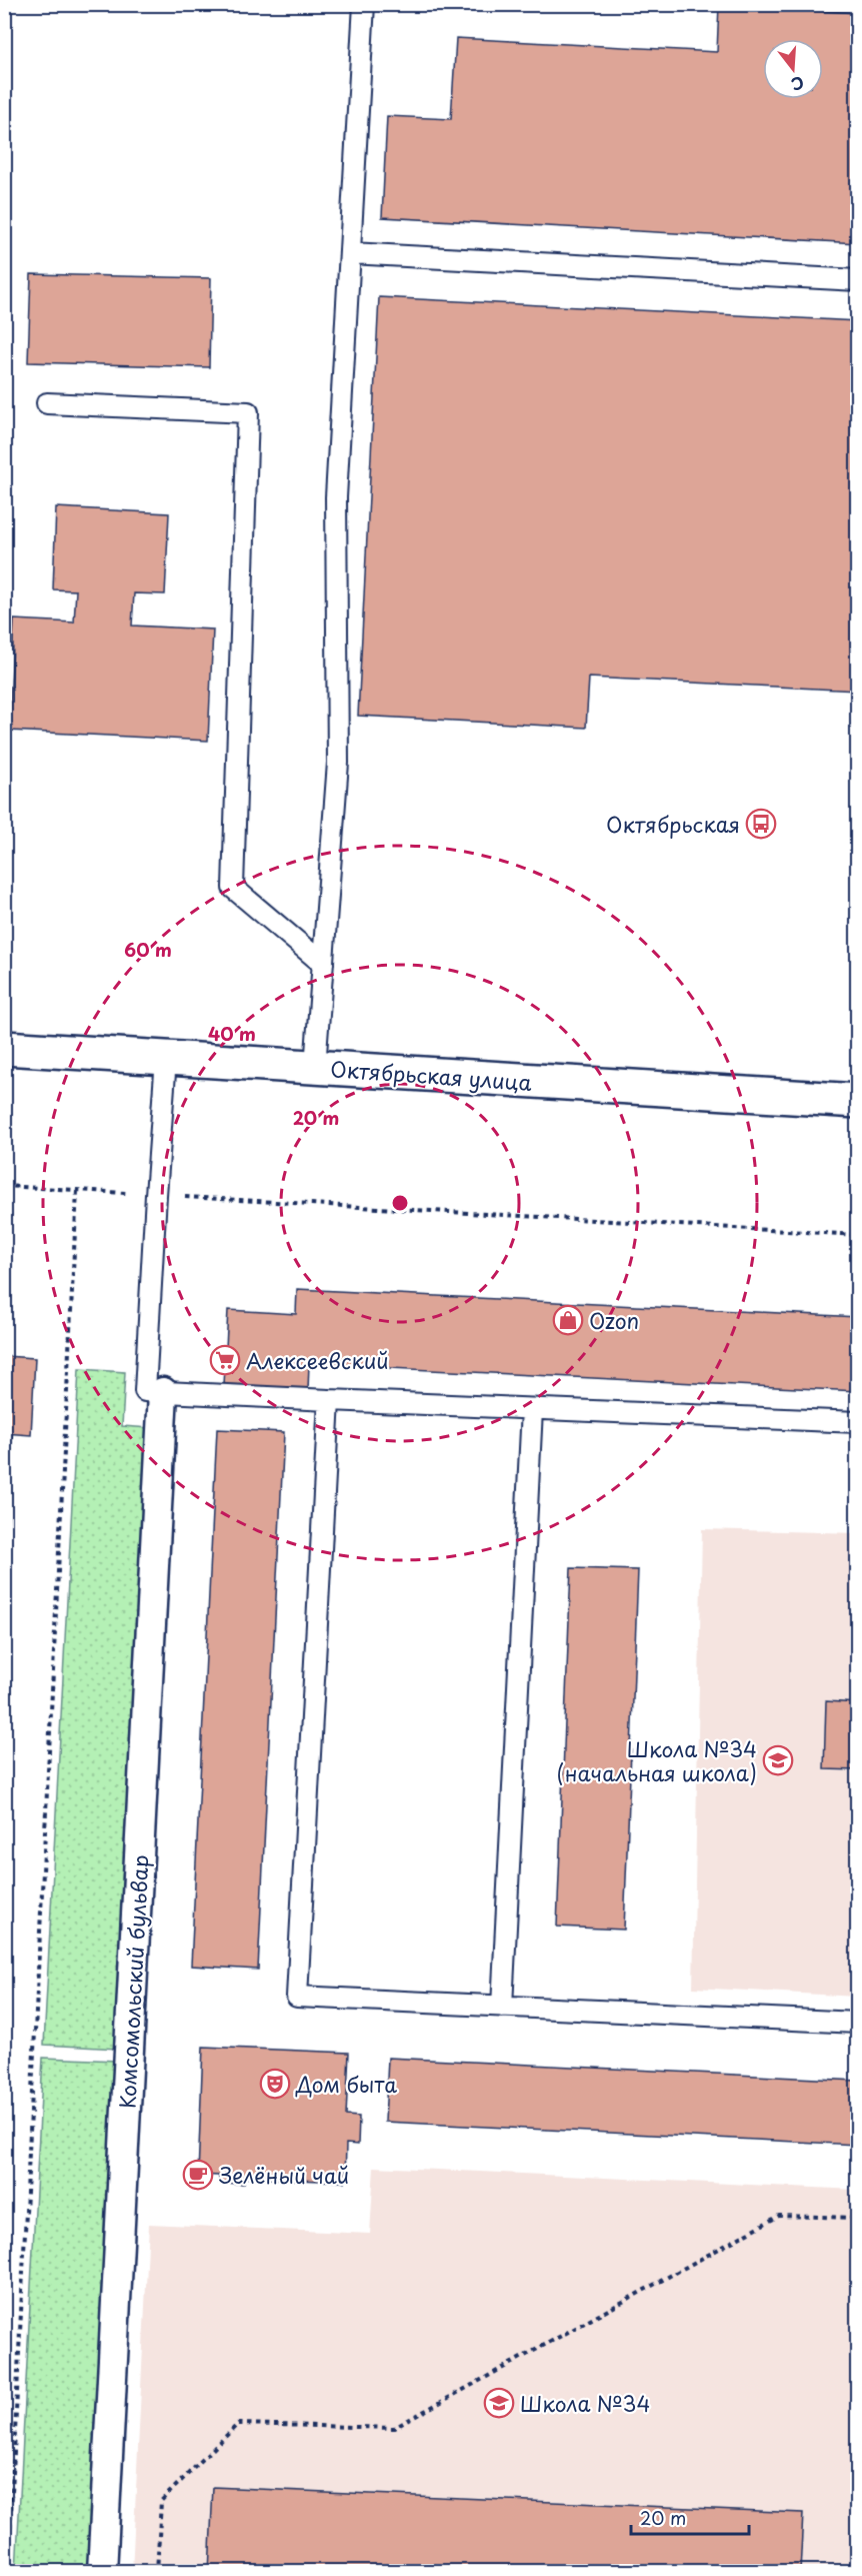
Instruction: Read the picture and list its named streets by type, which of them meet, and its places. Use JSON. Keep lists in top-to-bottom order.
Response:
{
  "streets": {
    "street": ["Октябрьская улица", "Комсомольский бульвар"]
  },
  "places": {
    "bus stop": ["Октябрьская"],
    "shop": ["Ozon"],
    "supermarket": ["Алексеевский"],
    "school or university": ["Школа №34 (начальная школа)", "Школа №34"],
    "theatre": ["Дом быта"],
    "cafe": ["Зелёный чай"]
  },
  "scale_bar": "20 m",
  "north": "bottom",
  "rings": ["60 m", "40 m", "20 m"]
}
